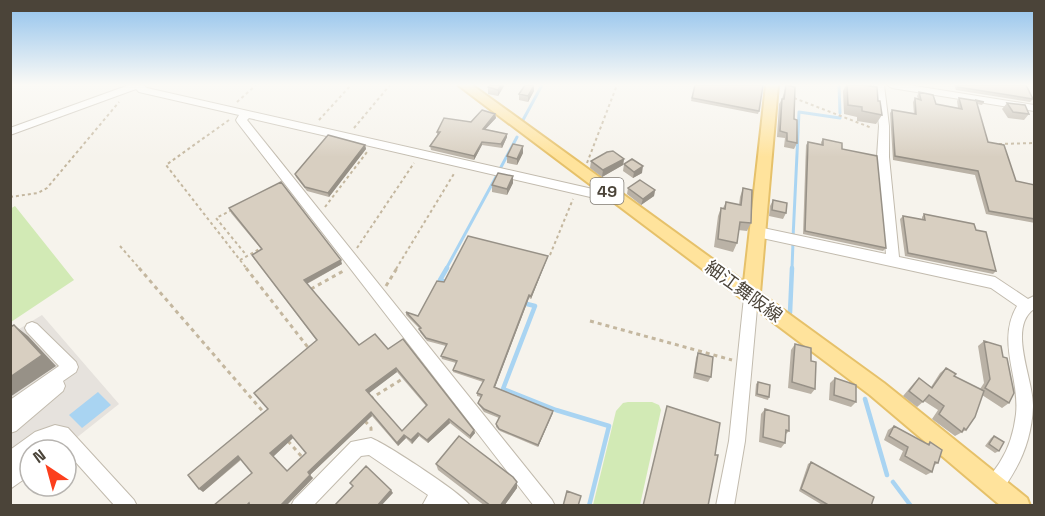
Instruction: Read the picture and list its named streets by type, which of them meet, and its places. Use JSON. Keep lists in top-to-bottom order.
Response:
{
  "streets": {
    "main road": ["49", "細江舞阪線"]
  },
  "north": "top left"
}
